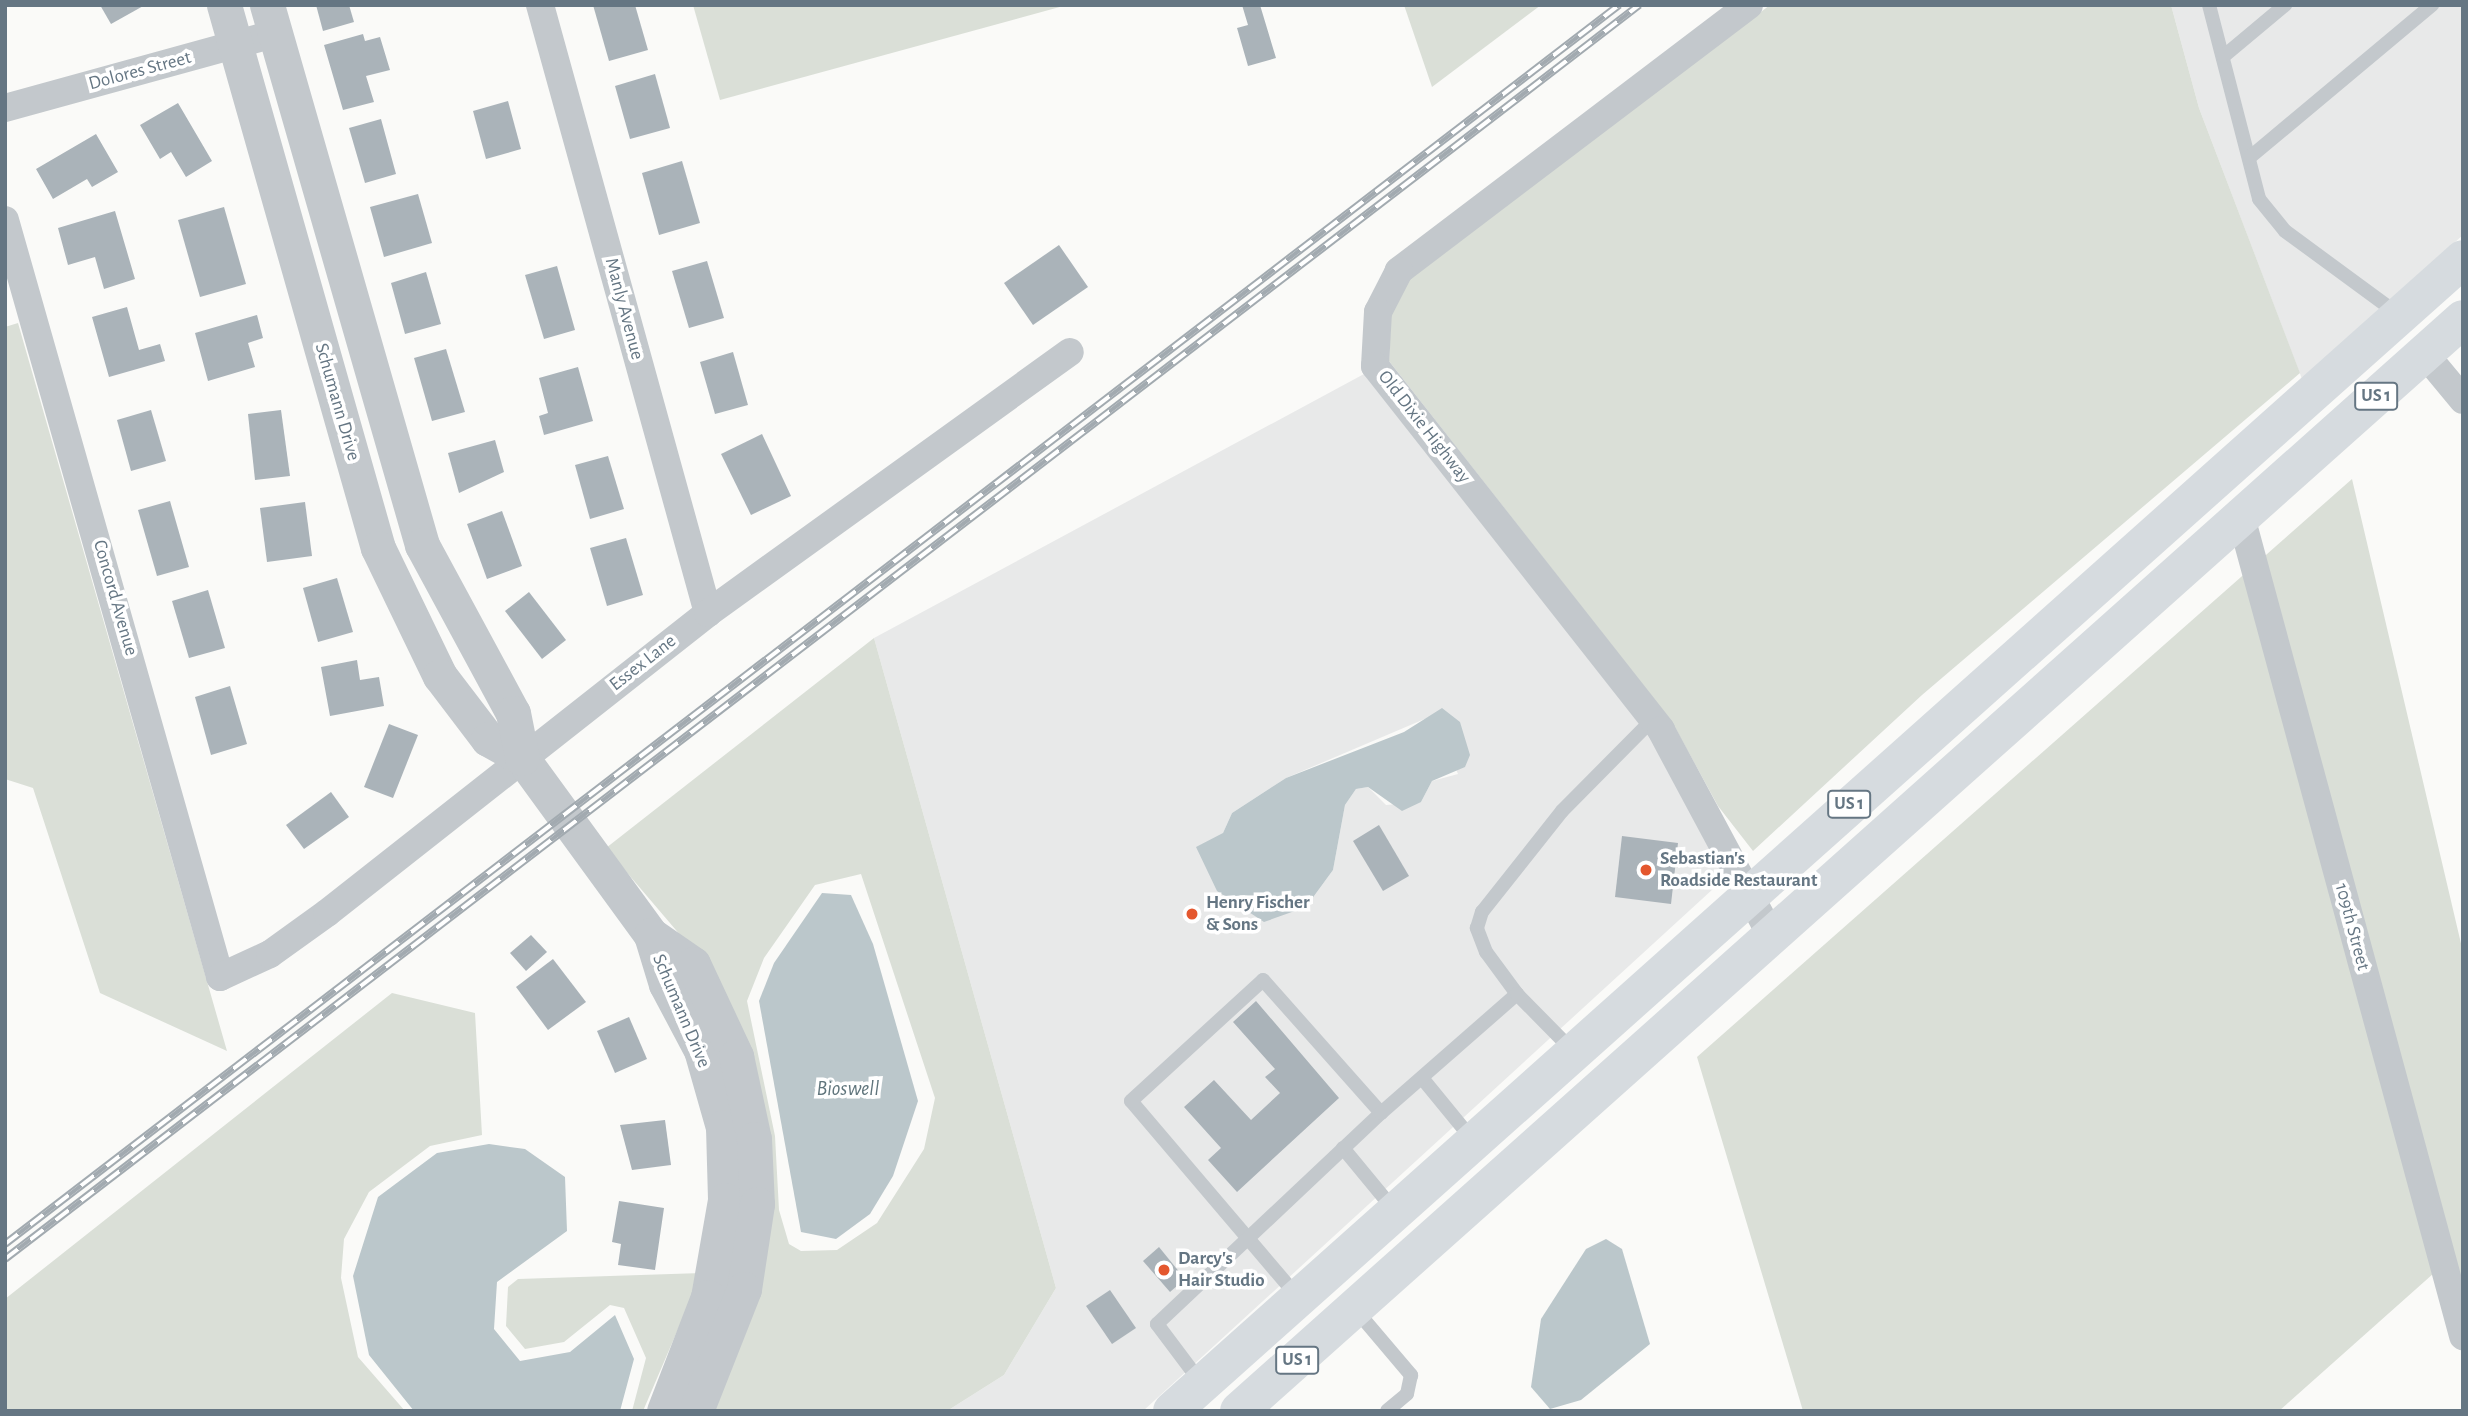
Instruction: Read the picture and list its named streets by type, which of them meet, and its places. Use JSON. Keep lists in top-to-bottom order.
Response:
{
  "streets": {
    "main road": ["US 1"],
    "street": [
      "Dolores Street",
      "Manly Avenue",
      "Schumann Drive",
      "Old Dixie Highway",
      "Concord Avenue",
      "Essex Lane",
      "109th Street"
    ]
  },
  "crossings": [
    ["Dolores Street", "Schumann Drive"],
    ["Manly Avenue", "Essex Lane"],
    ["US 1", "Old Dixie Highway"],
    ["US 1", "109th Street"],
    ["Schumann Drive", "Essex Lane"],
    ["Concord Avenue", "Essex Lane"]
  ],
  "water": ["Bioswell"],
  "places": ["Sebastian's Roadside Restaurant", "Henry Fischer & Sons", "Darcy's Hair Studio"]
}
